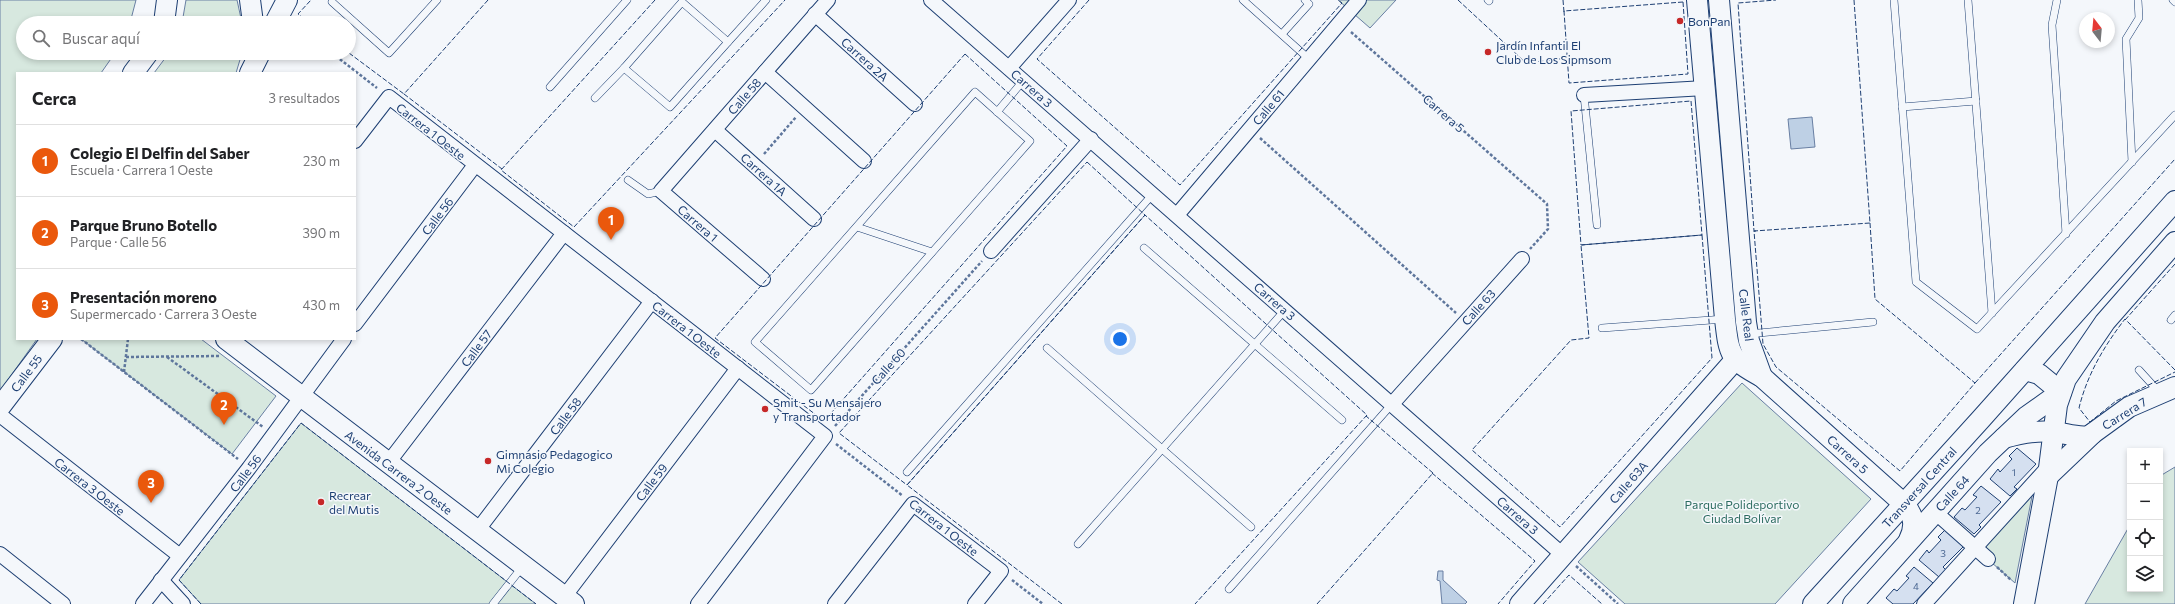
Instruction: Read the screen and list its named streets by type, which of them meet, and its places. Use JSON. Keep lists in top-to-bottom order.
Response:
{
  "streets": {
    "street": [
      "Carrera 2A",
      "Carrera 3",
      "Calle 58",
      "Calle 61",
      "Carrera 5",
      "Carrera 1 Oeste",
      "Carrera 1A",
      "Calle 56",
      "Carrera 1",
      "Calle 63",
      "Calle Real",
      "Calle 57",
      "Calle 55",
      "Carrera 7",
      "Avenida Carrera 2 Oeste",
      "Calle 59",
      "Calle 63A",
      "Carrera 3 Oeste",
      "Transversal Central",
      "Calle 64"
    ],
    "path": ["Calle 60"]
  },
  "crossings": [
    ["Carrera 2A", "Calle 58"],
    ["Carrera 3", "Calle 61"],
    ["Carrera 3", "Calle 63"],
    ["Carrera 3", "Calle 63A"],
    ["Calle 58", "Carrera 1 Oeste"],
    ["Calle 58", "Carrera 1A"],
    ["Calle 58", "Carrera 1"],
    ["Calle 58", "Avenida Carrera 2 Oeste"],
    ["Calle 61", "Carrera 5"],
    ["Carrera 5", "Calle 63"],
    ["Carrera 5", "Calle Real"],
    ["Carrera 5", "Transversal Central"],
    ["Carrera 5", "Calle 64"],
    ["Carrera 1 Oeste", "Calle 56"],
    ["Carrera 1 Oeste", "Calle 57"],
    ["Carrera 1 Oeste", "Calle 60"],
    ["Carrera 1 Oeste", "Calle 59"],
    ["Calle 56", "Avenida Carrera 2 Oeste"],
    ["Calle 56", "Carrera 3 Oeste"],
    ["Calle Real", "Calle 63A"],
    ["Calle 57", "Avenida Carrera 2 Oeste"],
    ["Avenida Carrera 2 Oeste", "Calle 59"]
  ],
  "parks": ["Parque Polideportivo Ciudad Bolívar"],
  "places": [
    "BonPan",
    "Jardín Infantil El Club de Los Sipmsom",
    "Smit - Su Mensajero y Transportador",
    "Gimnasio Pedagogico Mi Colegio",
    "Recrear del Mutis"
  ],
  "house_numbers": [
    "1",
    "2",
    "3",
    "4"
  ],
  "north": "top",
  "page": {
    "search": "Buscar aquí",
    "heading": ["Cerca", "3 resultados"],
    "list": [
      {
        "mark": "1",
        "name": "Colegio El Delfin del Saber",
        "note": "Escuela · Carrera 1 Oeste",
        "value": "230 m"
      },
      {
        "mark": "2",
        "name": "Parque Bruno Botello",
        "note": "Parque · Calle 56",
        "value": "390 m"
      },
      {
        "mark": "3",
        "name": "Presentación moreno",
        "note": "Supermercado · Carrera 3 Oeste",
        "value": "430 m"
      }
    ],
    "pins": ["1", "2", "3"],
    "map_buttons": ["+", "−"]
  }
}
